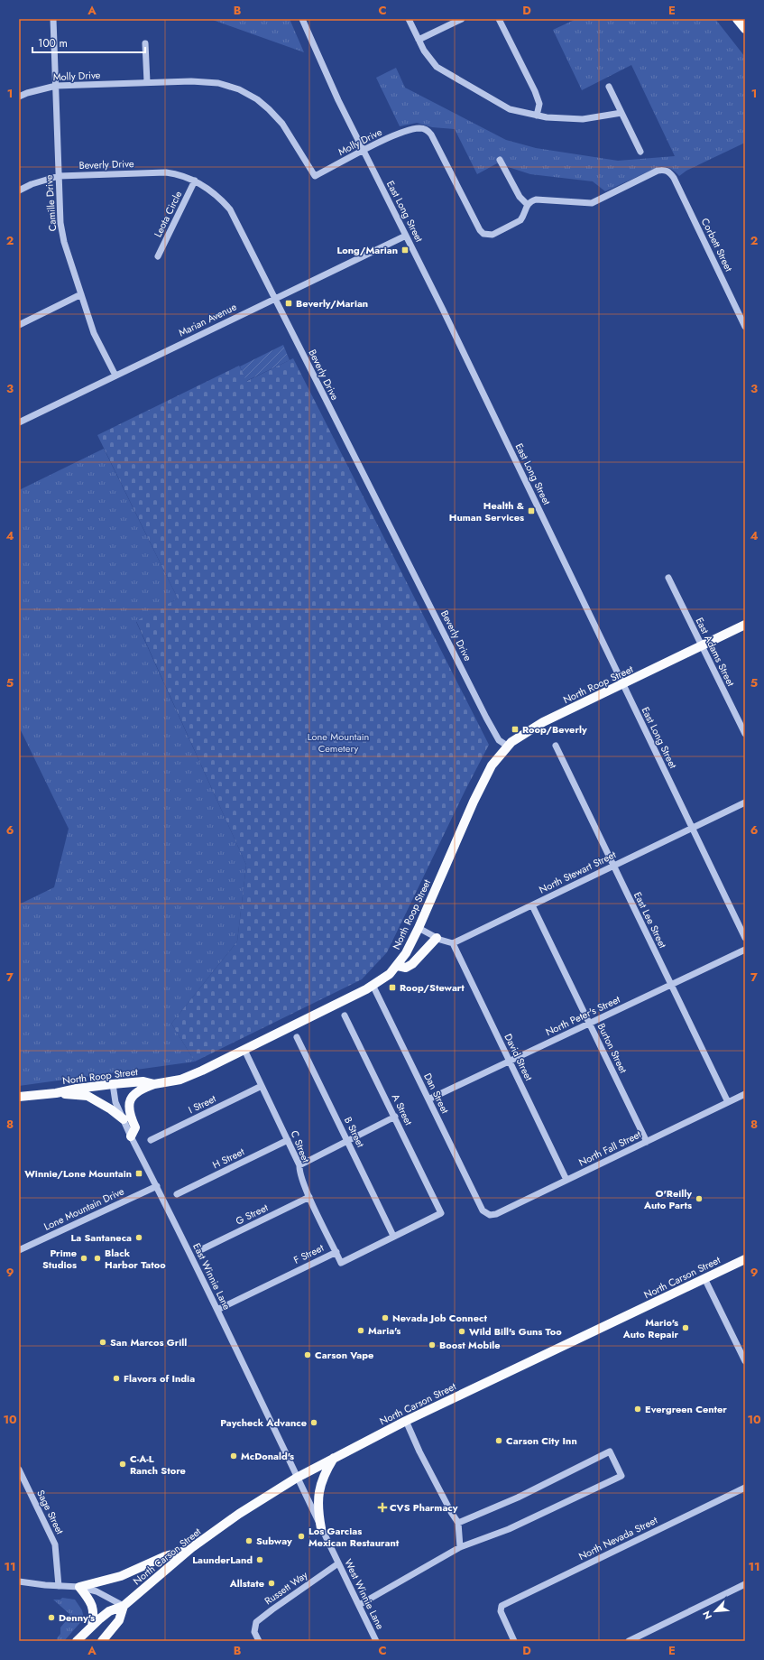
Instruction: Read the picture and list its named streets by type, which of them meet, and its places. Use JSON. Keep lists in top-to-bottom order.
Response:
{
  "streets": {
    "main road": ["North Roop Street", "North Carson Street"],
    "street": [
      "Molly Drive",
      "Beverly Drive",
      "Camille Drive",
      "East Long Street",
      "Leota Circle",
      "Corbett Street",
      "Marian Avenue",
      "East Adams Street",
      "North Stewart Street",
      "East Lee Street",
      "North Peter's Street",
      "Burton Street",
      "David Street",
      "Dan Street",
      "I Street",
      "A Street",
      "B Street",
      "C Street",
      "North Fall Street",
      "H Street",
      "Lone Mountain Drive",
      "G Street",
      "F Street",
      "East Winnie Lane",
      "Sage Street",
      "North Nevada Street",
      "Russett Way",
      "West Winnie Lane"
    ]
  },
  "crossings": [
    ["Molly Drive", "Camille Drive"],
    ["Molly Drive", "East Long Street"],
    ["Molly Drive", "Corbett Street"],
    ["Beverly Drive", "Camille Drive"],
    ["Beverly Drive", "Leota Circle"],
    ["Beverly Drive", "Marian Avenue"],
    ["Beverly Drive", "North Roop Street"],
    ["Camille Drive", "Marian Avenue"],
    ["East Long Street", "Marian Avenue"],
    ["East Long Street", "North Roop Street"],
    ["East Long Street", "North Stewart Street"],
    ["East Adams Street", "North Roop Street"],
    ["North Roop Street", "Dan Street"],
    ["North Roop Street", "C Street"],
    ["North Roop Street", "East Winnie Lane"],
    ["North Stewart Street", "East Lee Street"],
    ["North Stewart Street", "Burton Street"],
    ["North Stewart Street", "David Street"],
    ["East Lee Street", "North Peter's Street"],
    ["East Lee Street", "North Fall Street"],
    ["North Peter's Street", "Burton Street"],
    ["North Peter's Street", "David Street"],
    ["North Peter's Street", "Dan Street"],
    ["Burton Street", "North Fall Street"],
    ["David Street", "North Fall Street"],
    ["Dan Street", "North Fall Street"],
    ["I Street", "C Street"],
    ["A Street", "F Street"],
    ["B Street", "F Street"],
    ["C Street", "H Street"],
    ["C Street", "G Street"],
    ["C Street", "F Street"],
    ["Lone Mountain Drive", "East Winnie Lane"],
    ["F Street", "East Winnie Lane"],
    ["East Winnie Lane", "North Carson Street"],
    ["East Winnie Lane", "West Winnie Lane"],
    ["North Carson Street", "West Winnie Lane"],
    ["Russett Way", "West Winnie Lane"]
  ],
  "parks": ["Lone Mountain Cemetery"],
  "places": {
    "transit": [
      "Long/Marian",
      "Beverly/Marian",
      "Health & Human Services",
      "Roop/Beverly",
      "Roop/Stewart",
      "Winnie/Lone Mountain"
    ],
    "other": [
      "O'Reilly Auto Parts",
      "La Santaneca",
      "Prime Studios",
      "Black Harbor Tatoo",
      "Nevada Job Connect",
      "Mario's Auto Repair",
      "Maria's",
      "Wild Bill's Guns Too",
      "San Marcos Grill",
      "Boost Mobile",
      "Carson Vape",
      "Flavors of India",
      "Evergreen Center",
      "Paycheck Advance",
      "Carson City Inn",
      "McDonald's",
      "C-A-L Ranch Store",
      "Los Garcias Mexican Restaurant",
      "Subway",
      "LaunderLand",
      "Allstate",
      "Denny's"
    ],
    "health": ["CVS Pharmacy"]
  },
  "scale_bar": "100 m",
  "north": "bottom left",
  "grid": {
    "columns": [
      "A",
      "B",
      "C",
      "D",
      "E"
    ],
    "rows": [
      "1",
      "2",
      "3",
      "4",
      "5",
      "6",
      "7",
      "8",
      "9",
      "10",
      "11"
    ]
  }
}
